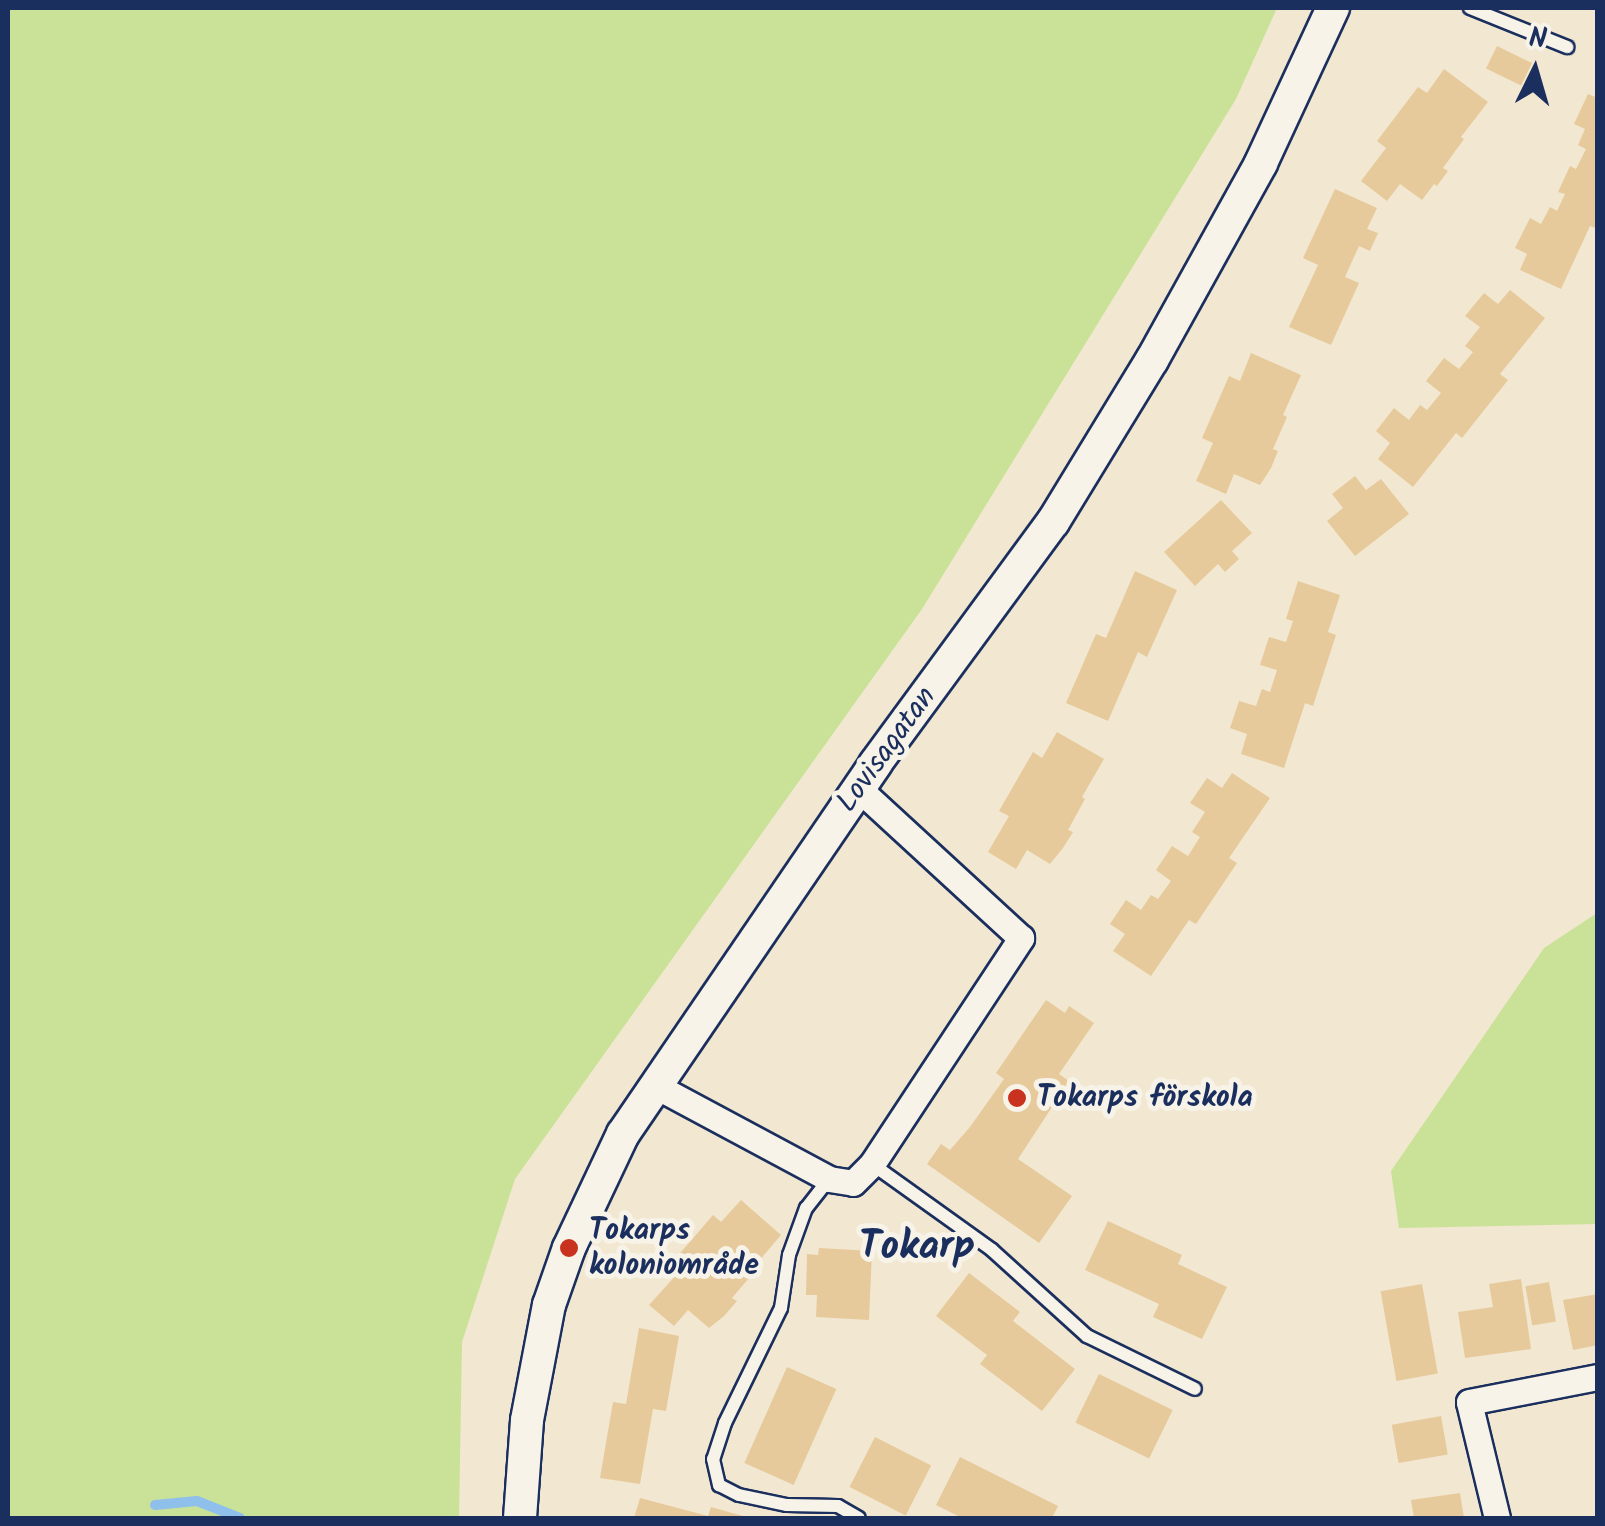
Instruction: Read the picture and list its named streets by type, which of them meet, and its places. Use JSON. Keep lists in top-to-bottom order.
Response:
{
  "streets": {
    "street": ["Lovisagatan"]
  },
  "districts": ["Tokarp"],
  "places": ["Tokarps förskola", "Tokarps koloniområde"],
  "north": "top"
}
